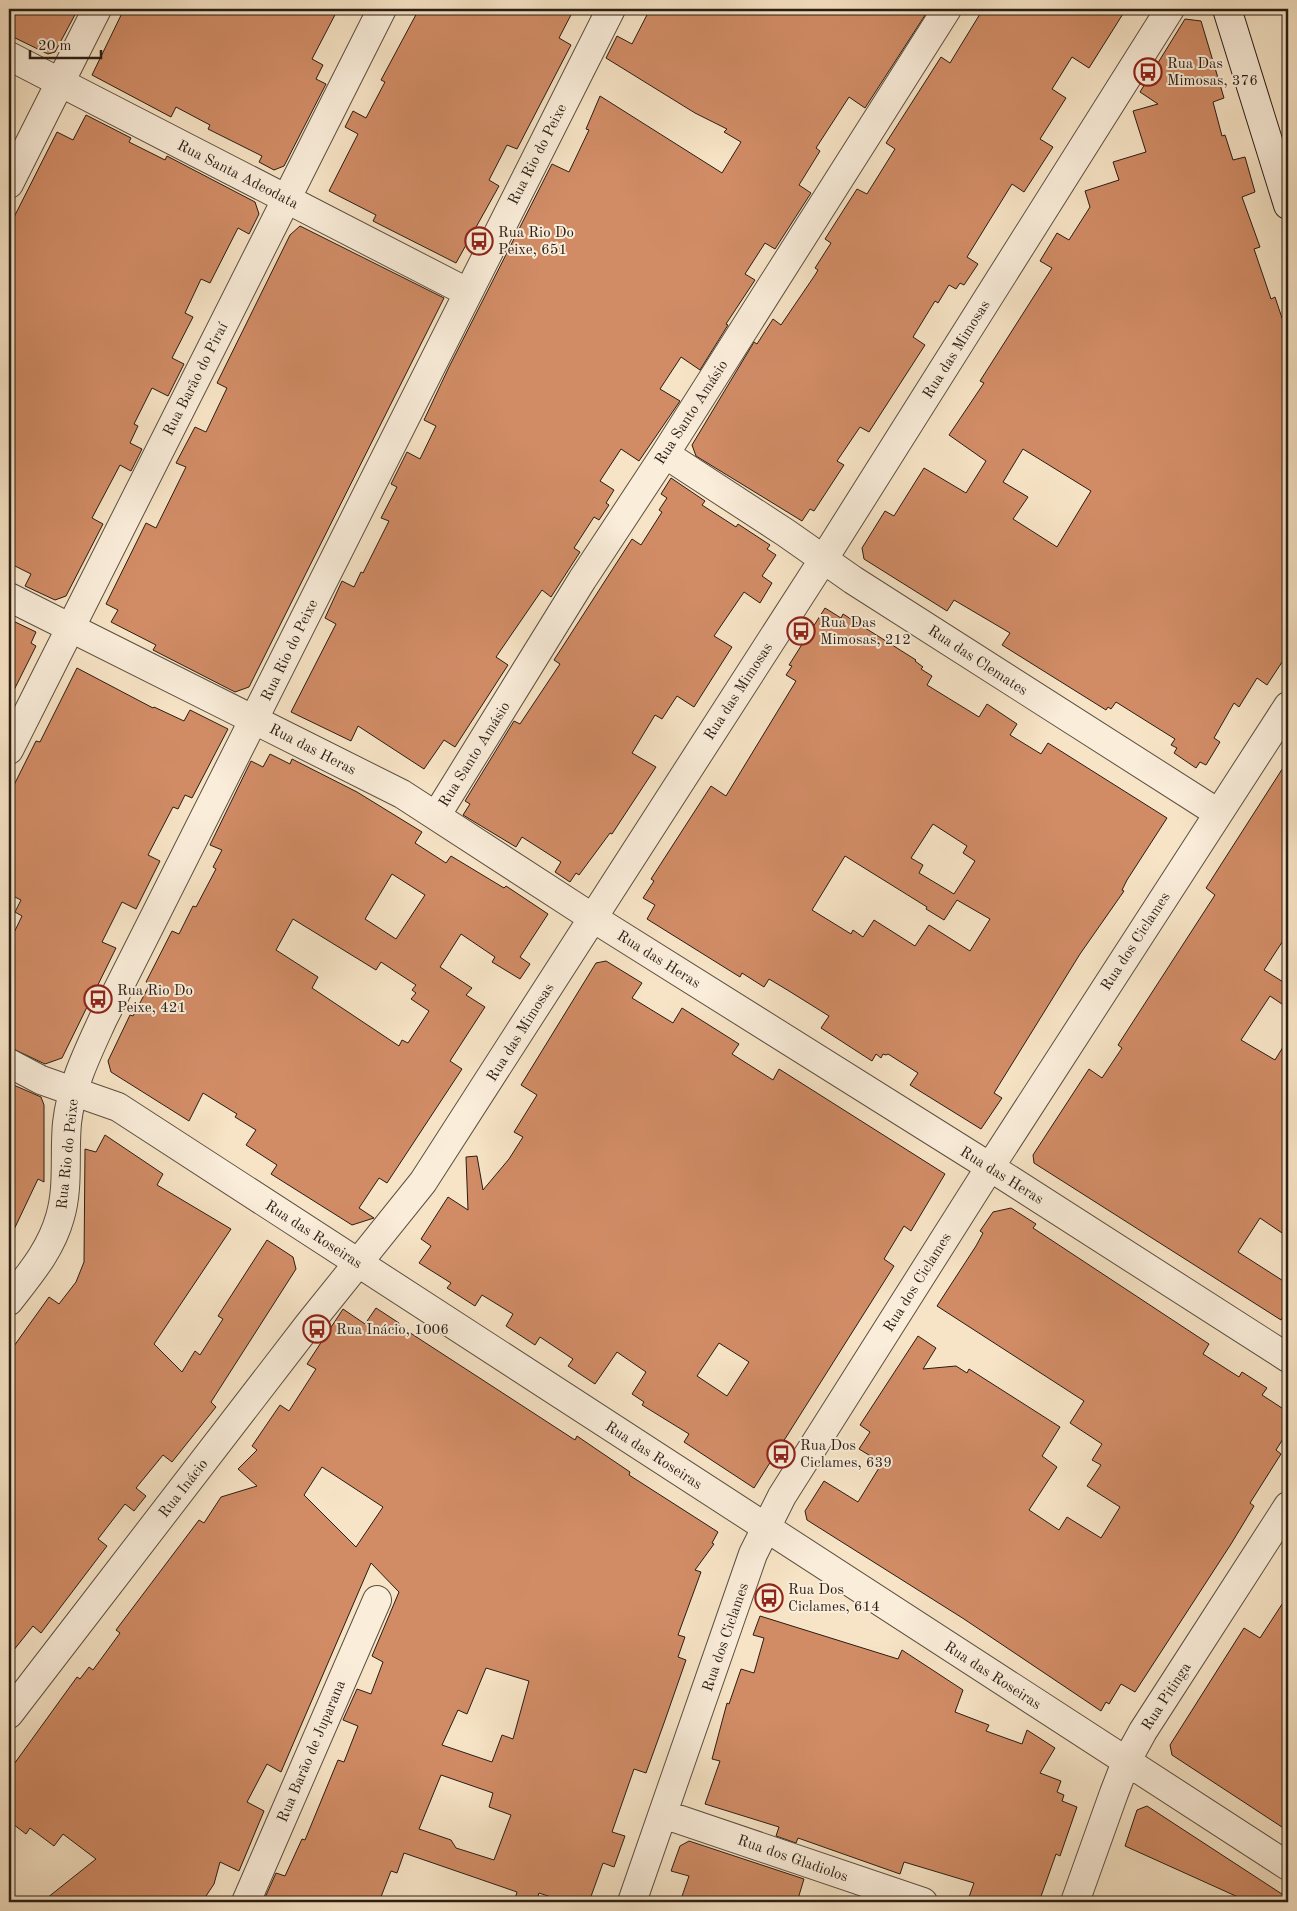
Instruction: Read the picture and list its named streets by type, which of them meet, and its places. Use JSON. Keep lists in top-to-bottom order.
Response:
{
  "streets": {
    "street": [
      "Rua Rio do Peixe",
      "Rua Santa Adeodata",
      "Rua das Mimosas",
      "Rua Barão do Piraí",
      "Rua Santo Amásio",
      "Rua das Clemates",
      "Rua das Heras",
      "Rua dos Ciclames",
      "Rua das Roseiras",
      "Rua Inácio",
      "Rua Pitinga",
      "Rua Barão de Juparana",
      "Rua dos Gladiolos"
    ]
  },
  "crossings": [
    ["Rua Rio do Peixe", "Rua Santa Adeodata"],
    ["Rua Rio do Peixe", "Rua das Heras"],
    ["Rua Rio do Peixe", "Rua das Roseiras"],
    ["Rua Santa Adeodata", "Rua Barão do Piraí"],
    ["Rua das Mimosas", "Rua das Clemates"],
    ["Rua das Mimosas", "Rua das Heras"],
    ["Rua das Mimosas", "Rua das Roseiras"],
    ["Rua das Mimosas", "Rua Inácio"],
    ["Rua Barão do Piraí", "Rua das Heras"],
    ["Rua Santo Amásio", "Rua das Clemates"],
    ["Rua Santo Amásio", "Rua das Heras"],
    ["Rua das Clemates", "Rua dos Ciclames"],
    ["Rua das Heras", "Rua dos Ciclames"],
    ["Rua dos Ciclames", "Rua das Roseiras"],
    ["Rua dos Ciclames", "Rua dos Gladiolos"],
    ["Rua das Roseiras", "Rua Inácio"],
    ["Rua das Roseiras", "Rua Pitinga"]
  ],
  "places": {
    "bus stop": [
      "Rua Das Mimosas, 376",
      "Rua Rio Do Peixe, 651",
      "Rua Das Mimosas, 212",
      "Rua Rio Do Peixe, 421",
      "Rua Inácio, 1006",
      "Rua Dos Ciclames, 639",
      "Rua Dos Ciclames, 614"
    ]
  },
  "scale_bar": "20 m"
}
